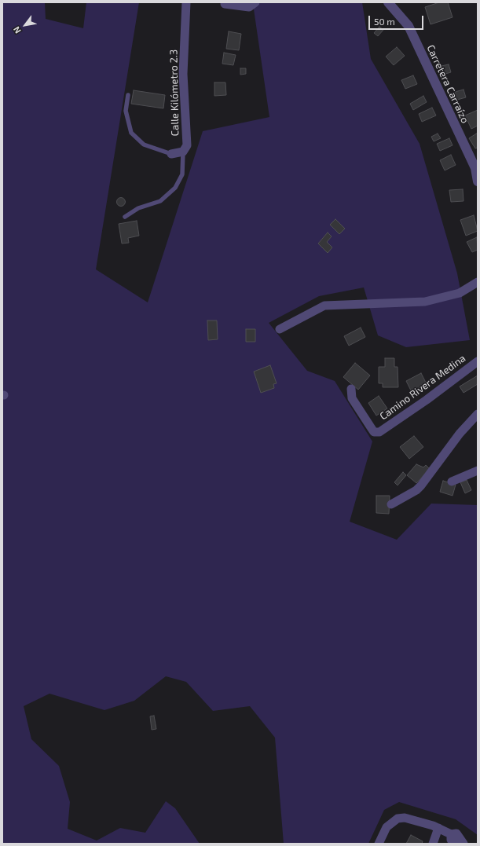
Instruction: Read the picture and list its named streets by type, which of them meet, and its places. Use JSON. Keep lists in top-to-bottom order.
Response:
{
  "streets": {
    "street": ["Carretera Carraízo", "Calle Kilómetro 2.3", "Camino Rivera Medina"]
  },
  "scale_bar": "50 m",
  "north": "bottom left"
}
